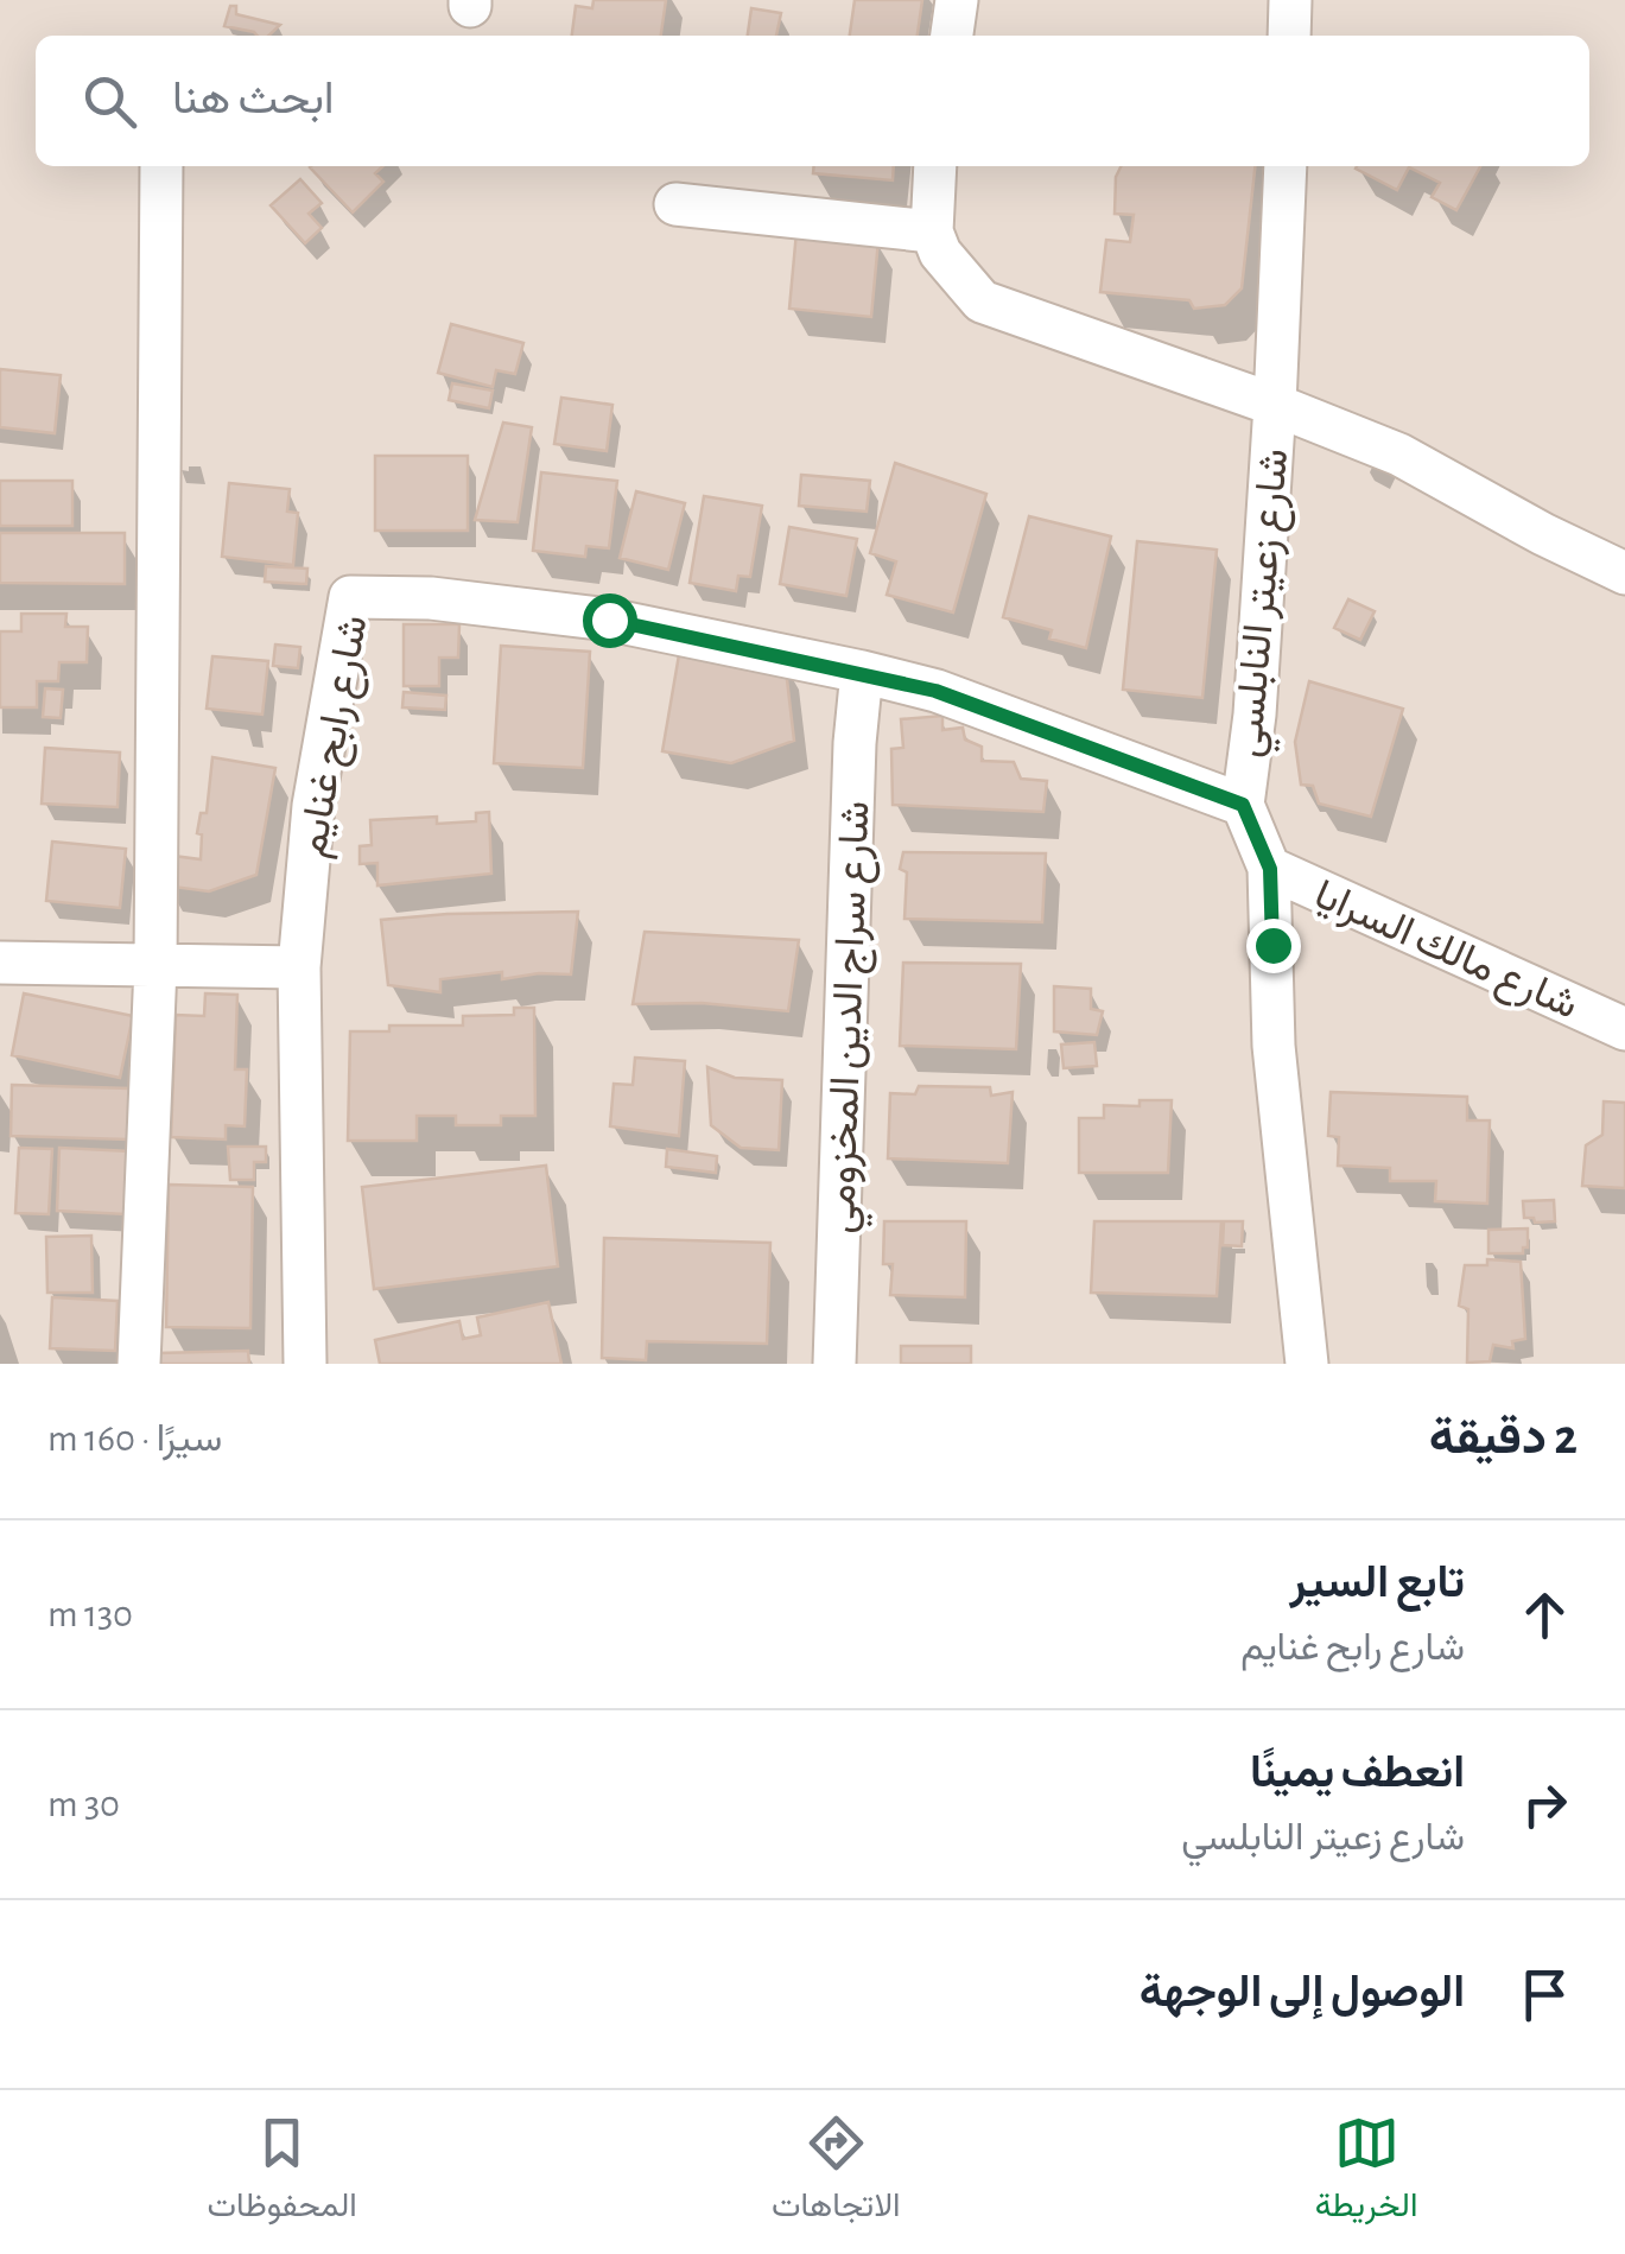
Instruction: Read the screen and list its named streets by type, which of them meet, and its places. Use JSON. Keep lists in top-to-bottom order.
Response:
{
  "streets": {
    "street": [
      "شارع زعيتر النابلسي",
      "شارع رابح غنايم",
      "شارع مالك السرايا",
      "شارع سراج الدين المخزومي"
    ]
  },
  "crossings": [
    ["شارع زعيتر النابلسي", "شارع رابح غنايم"],
    ["شارع زعيتر النابلسي", "شارع مالك السرايا"],
    ["شارع رابح غنايم", "شارع سراج الدين المخزومي"]
  ],
  "page": {
    "search": "ابحث هنا",
    "heading": ["2 دقيقة", "سيرًا · 160 m"],
    "list": [
      ["تابع السير", "شارع رابح غنايم", "130 m"],
      ["انعطف يمينًا", "شارع زعيتر النابلسي", "30 m"],
      "الوصول إلى الوجهة"
    ],
    "nav": ["الخريطة", "الاتجاهات", "المحفوظات"]
  }
}
